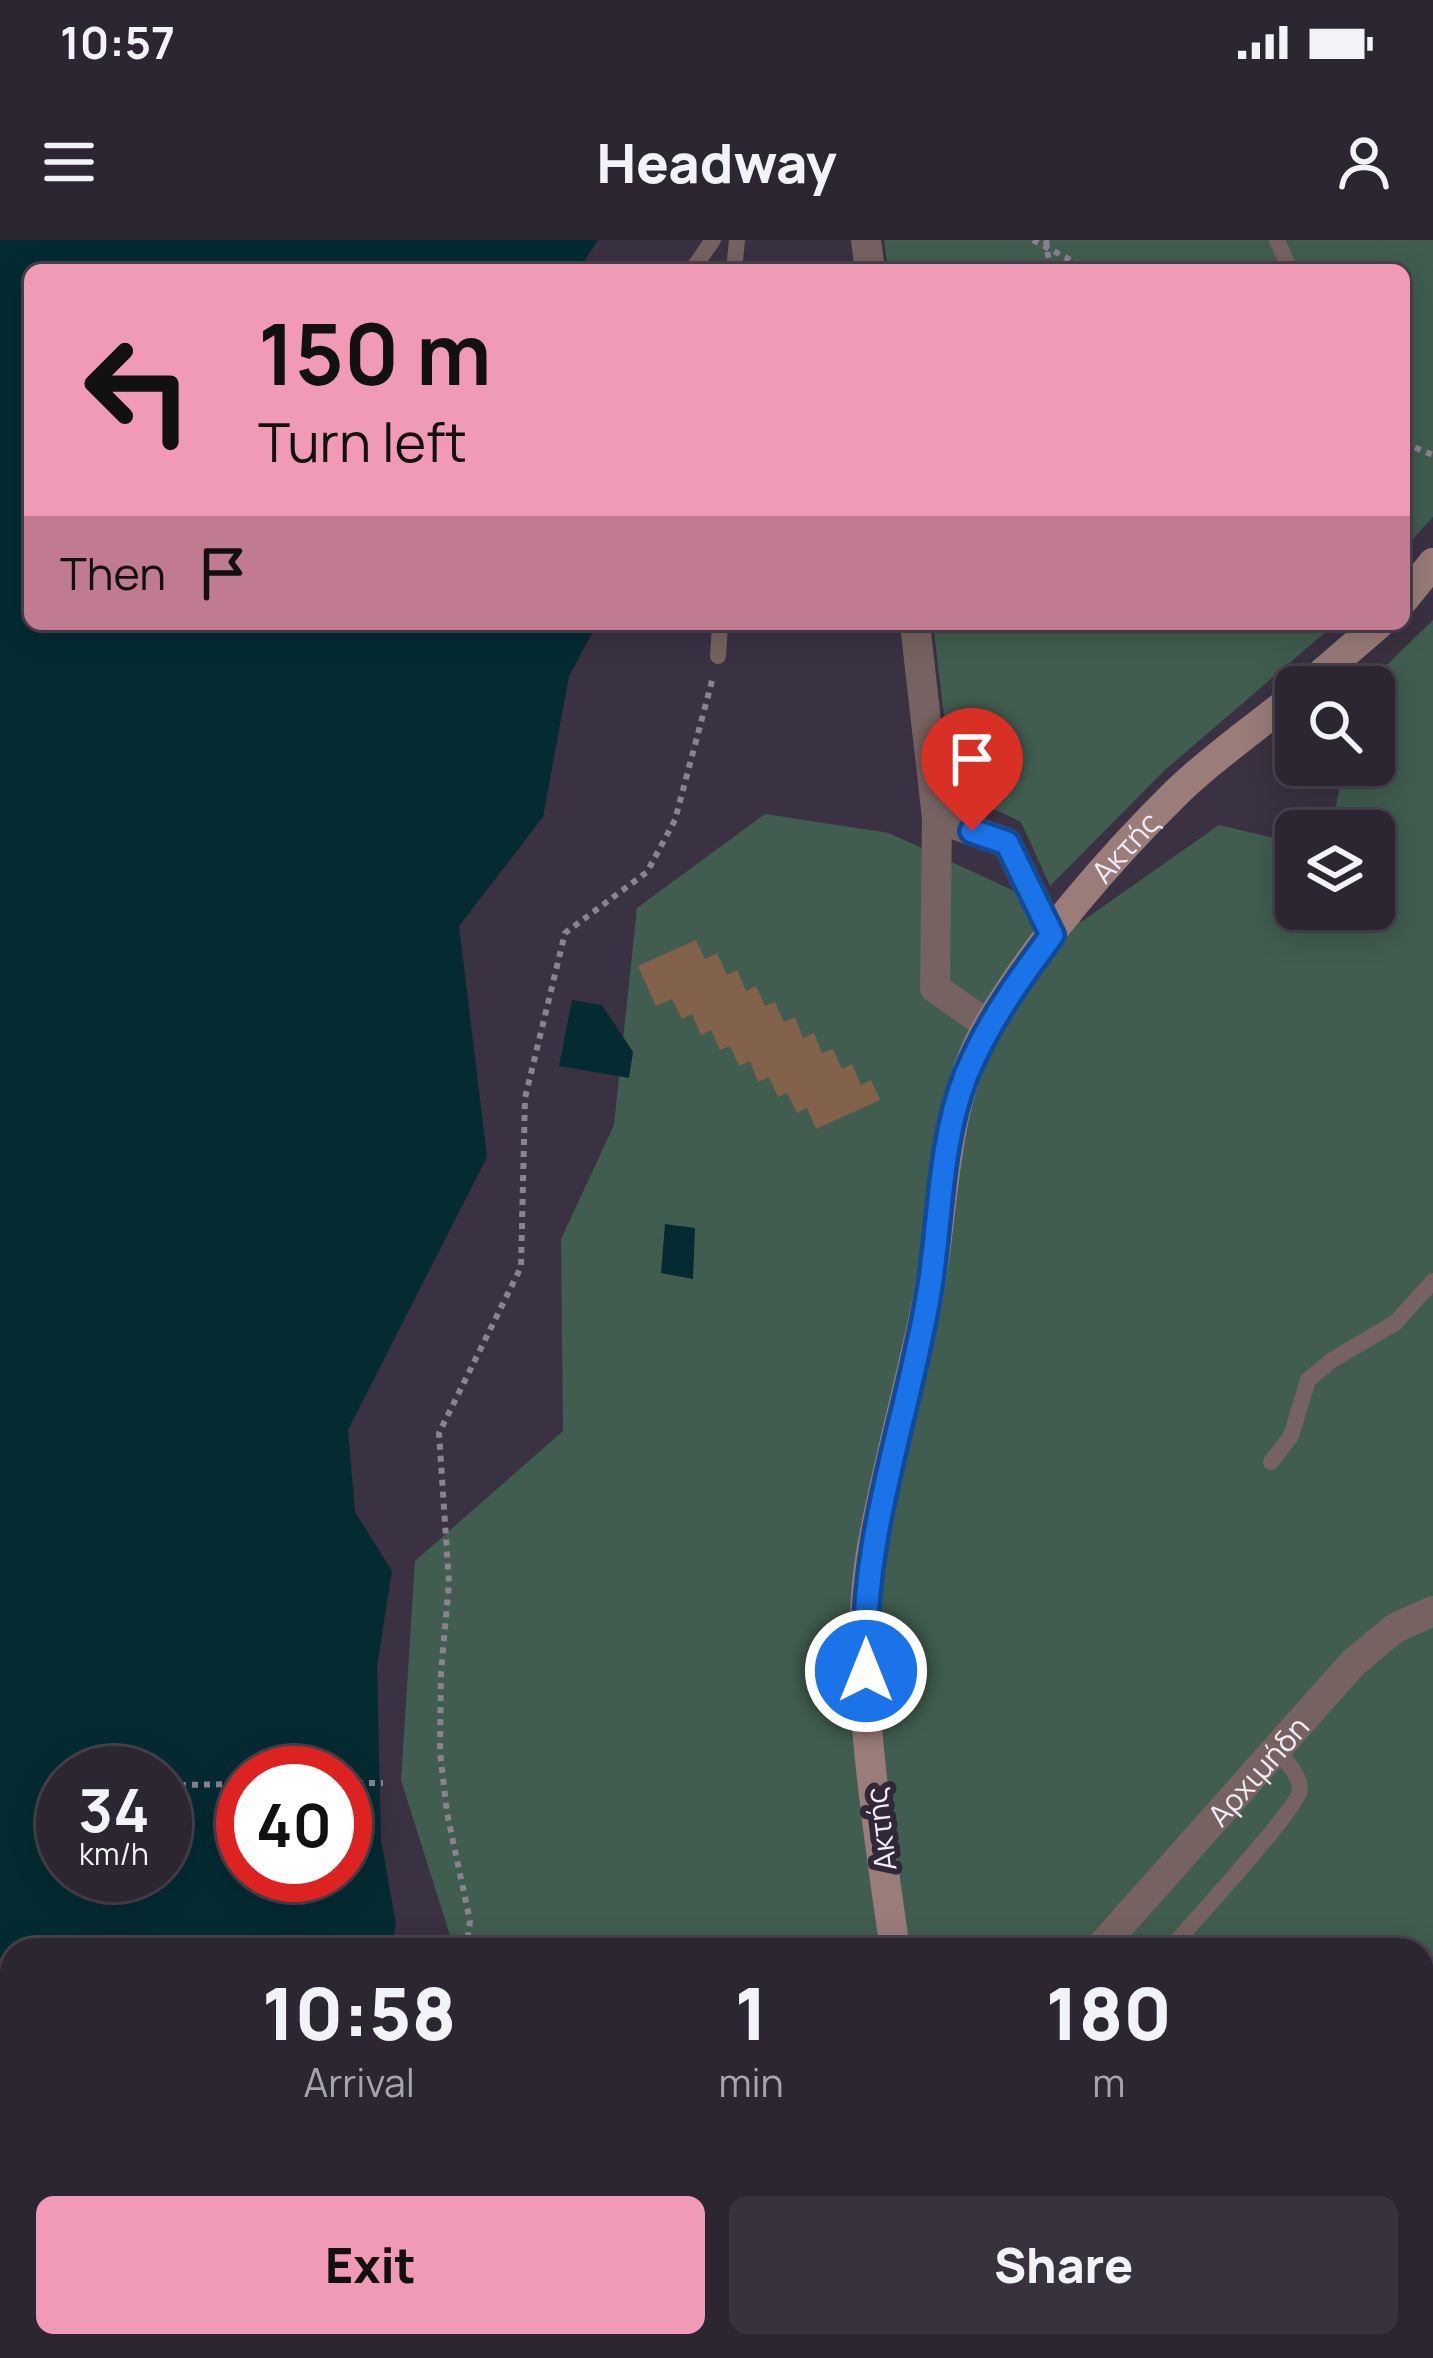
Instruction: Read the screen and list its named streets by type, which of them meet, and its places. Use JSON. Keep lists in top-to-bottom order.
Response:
{
  "streets": {
    "street": ["Ακτής", "Αρχιμήδη"]
  },
  "page": {
    "status": "10:57",
    "header": "Headway",
    "turn": ["150 m", "Turn left"],
    "then": "Then",
    "speed": "34 km/h",
    "limit": "40",
    "eta": [
      "10:58",
      "Arrival",
      "1",
      "min",
      "180",
      "m"
    ],
    "buttons": ["Exit", "Share"]
  }
}
